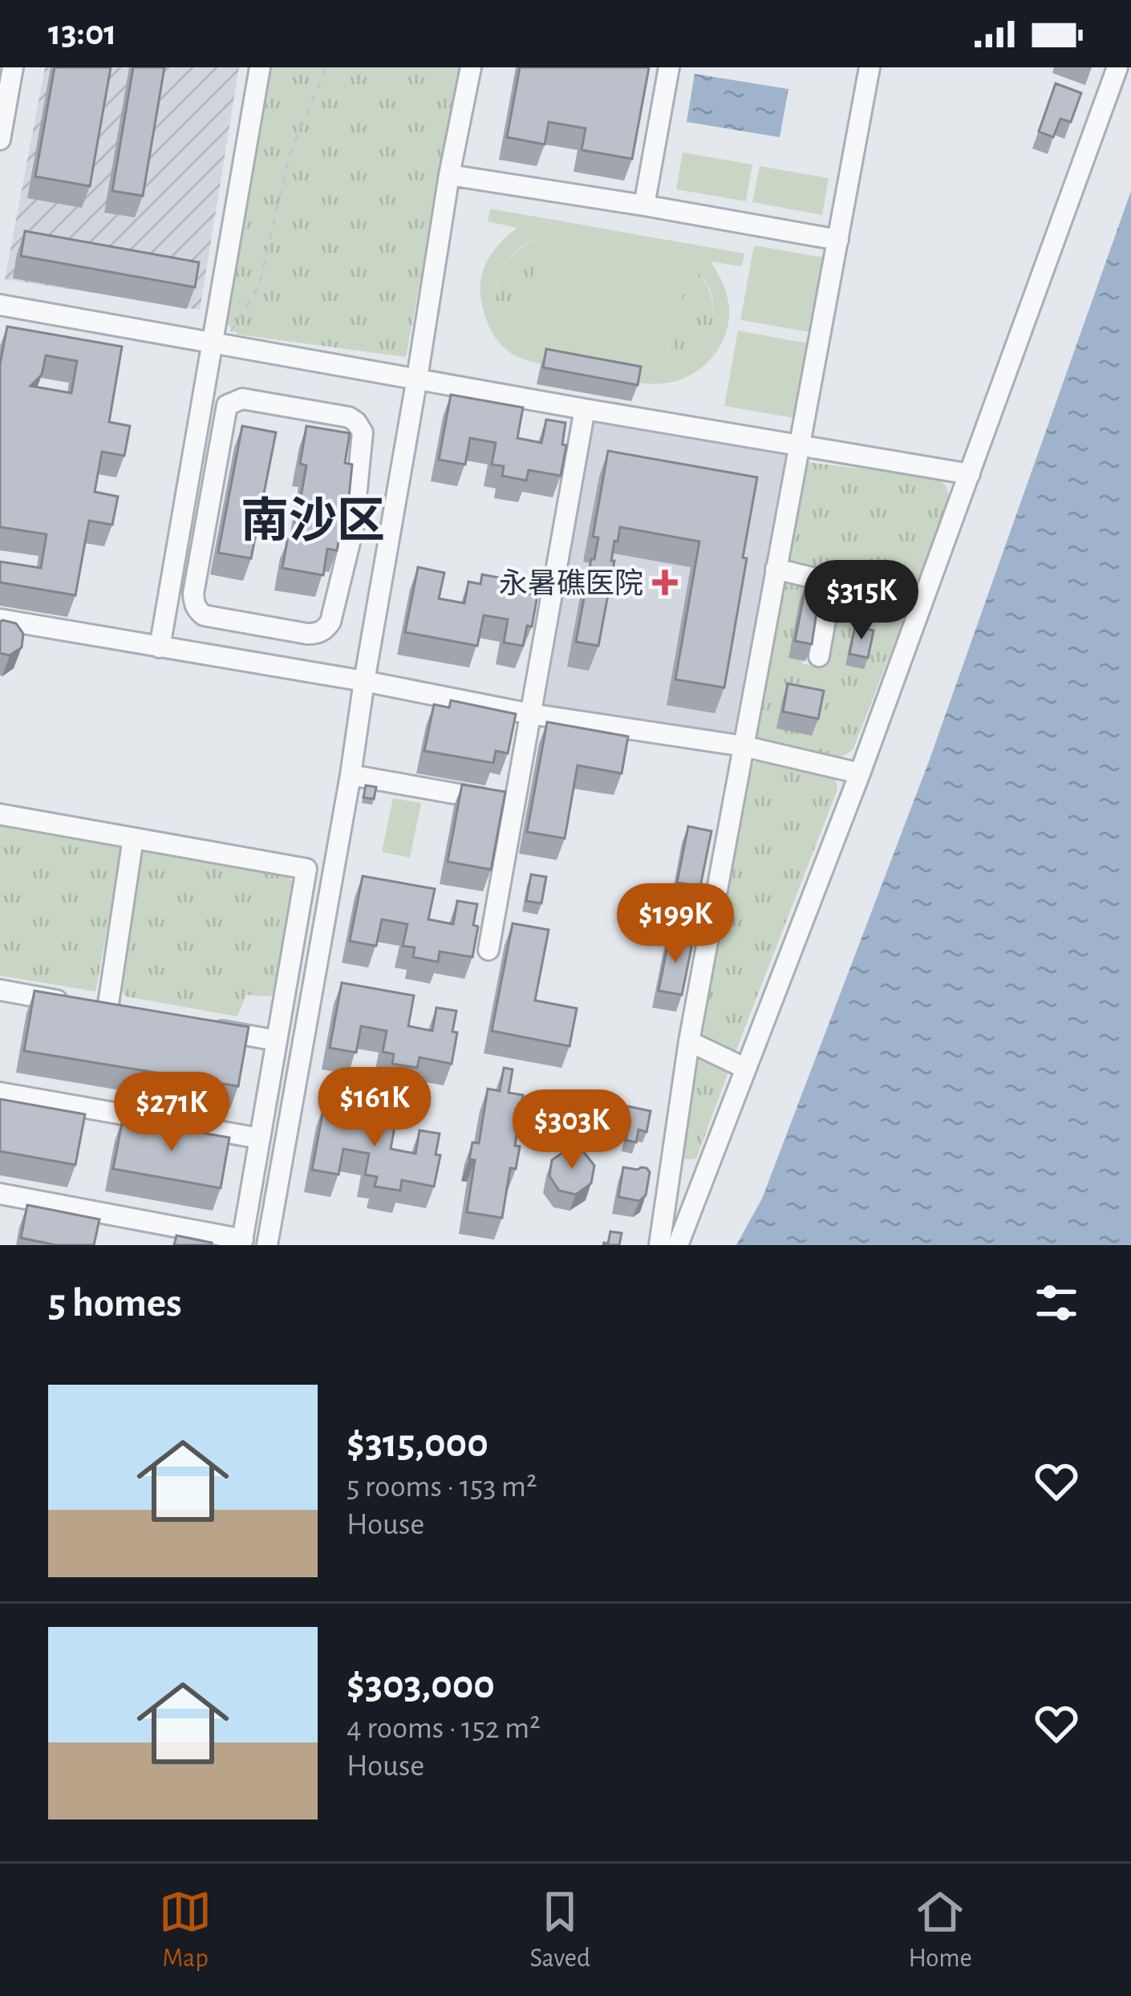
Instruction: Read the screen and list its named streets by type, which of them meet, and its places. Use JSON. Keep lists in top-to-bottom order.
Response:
{
  "districts": ["南沙区"],
  "places": {
    "health": ["永暑礁医院"]
  },
  "page": {
    "status": "13:01",
    "price": [
      "$315K",
      "$199K",
      "$161K",
      "$271K",
      "$303K"
    ],
    "heading": "5 homes",
    "list": [
      {
        "name": "$315,000",
        "note": "5 rooms · 153 m² · House"
      },
      {
        "name": "$303,000",
        "note": "4 rooms · 152 m² · House"
      }
    ],
    "tabs": ["Map", "Saved", "Home"]
  }
}
